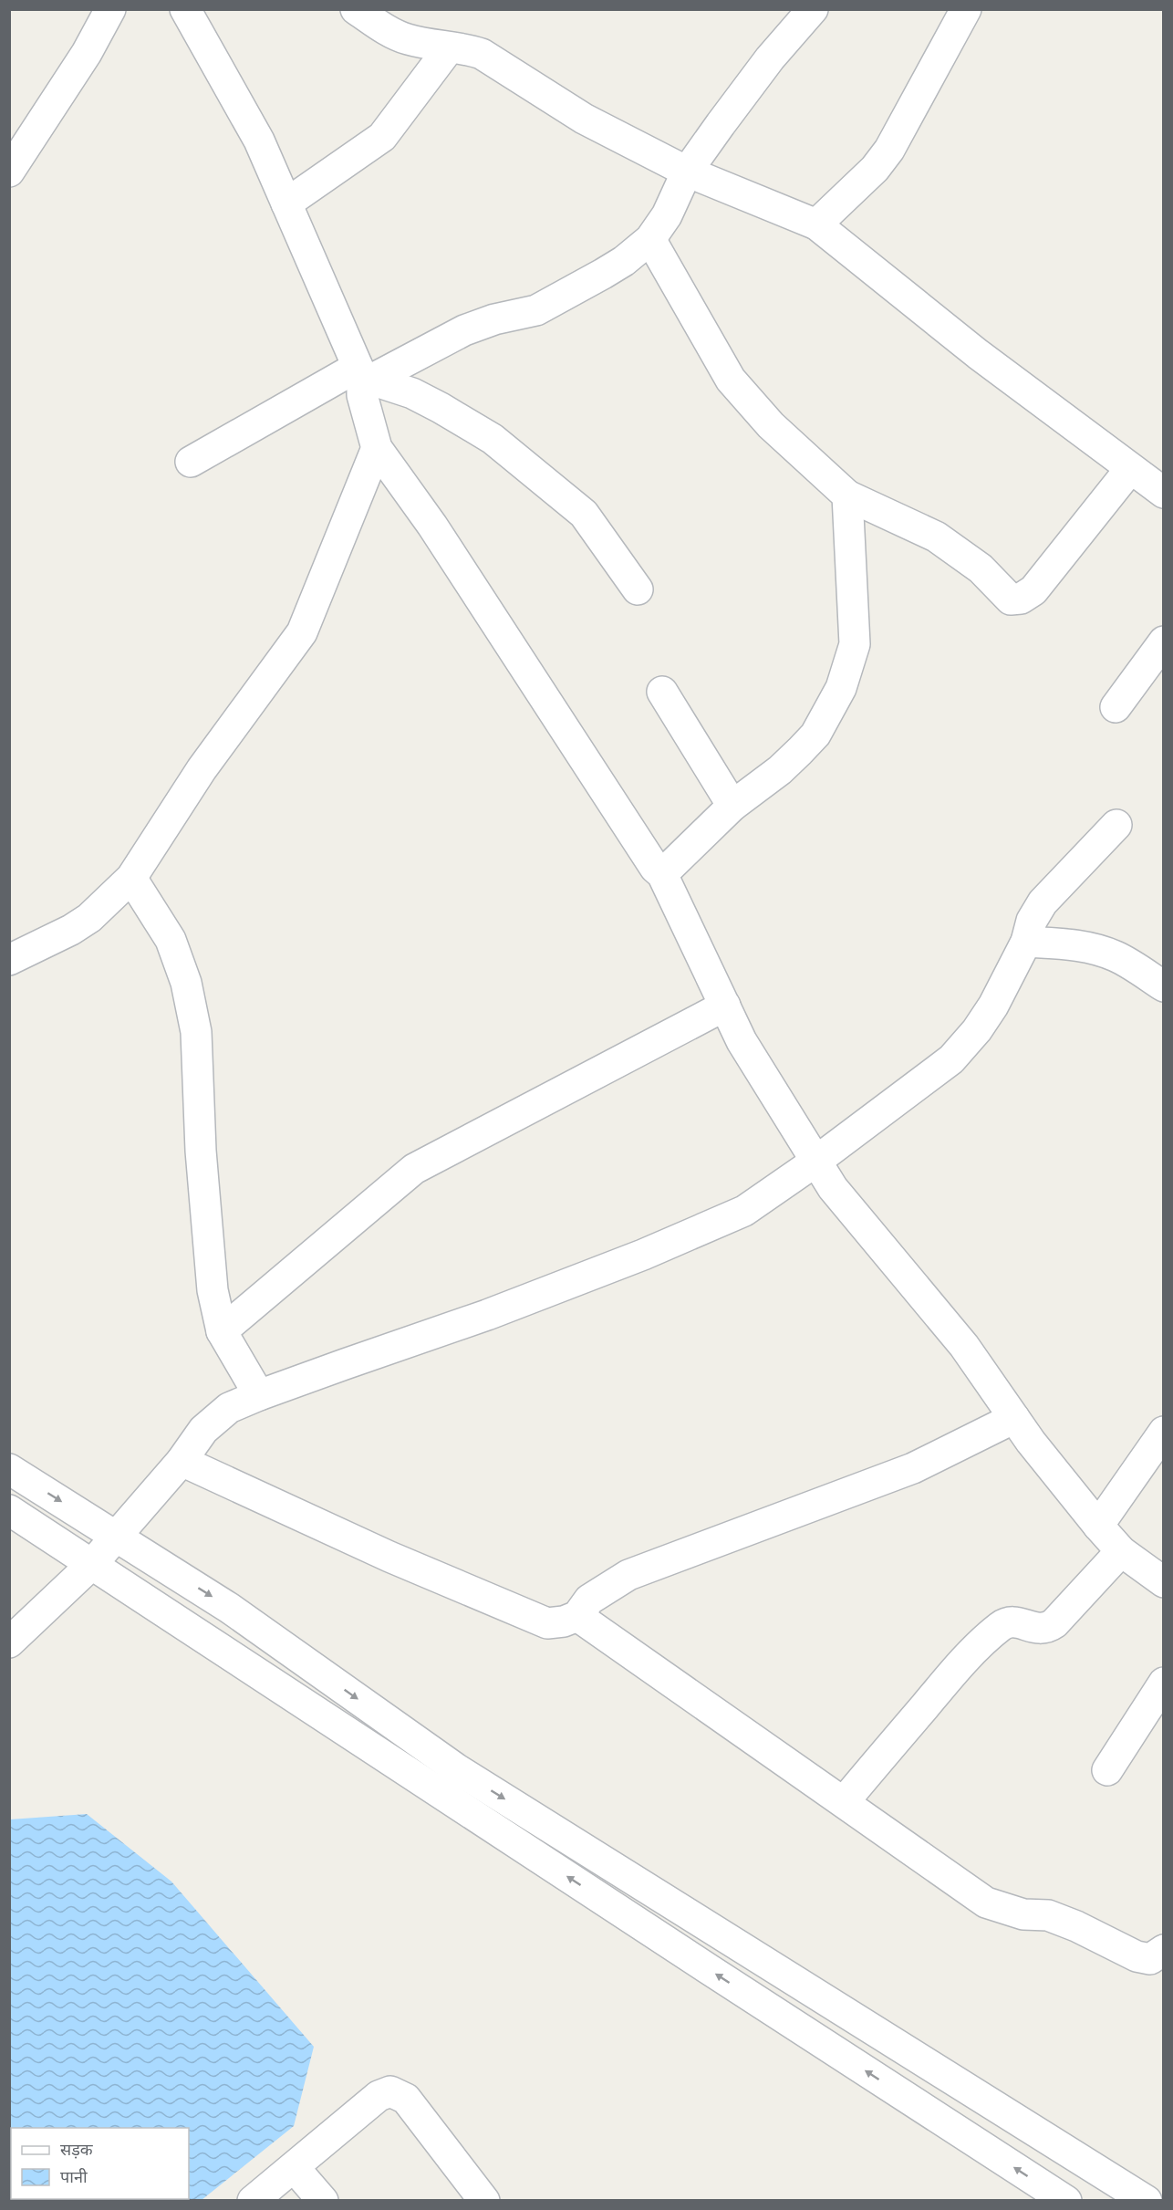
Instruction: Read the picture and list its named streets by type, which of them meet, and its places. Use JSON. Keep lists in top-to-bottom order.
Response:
{
  "legend": ["सड़क", "पानी"]
}
